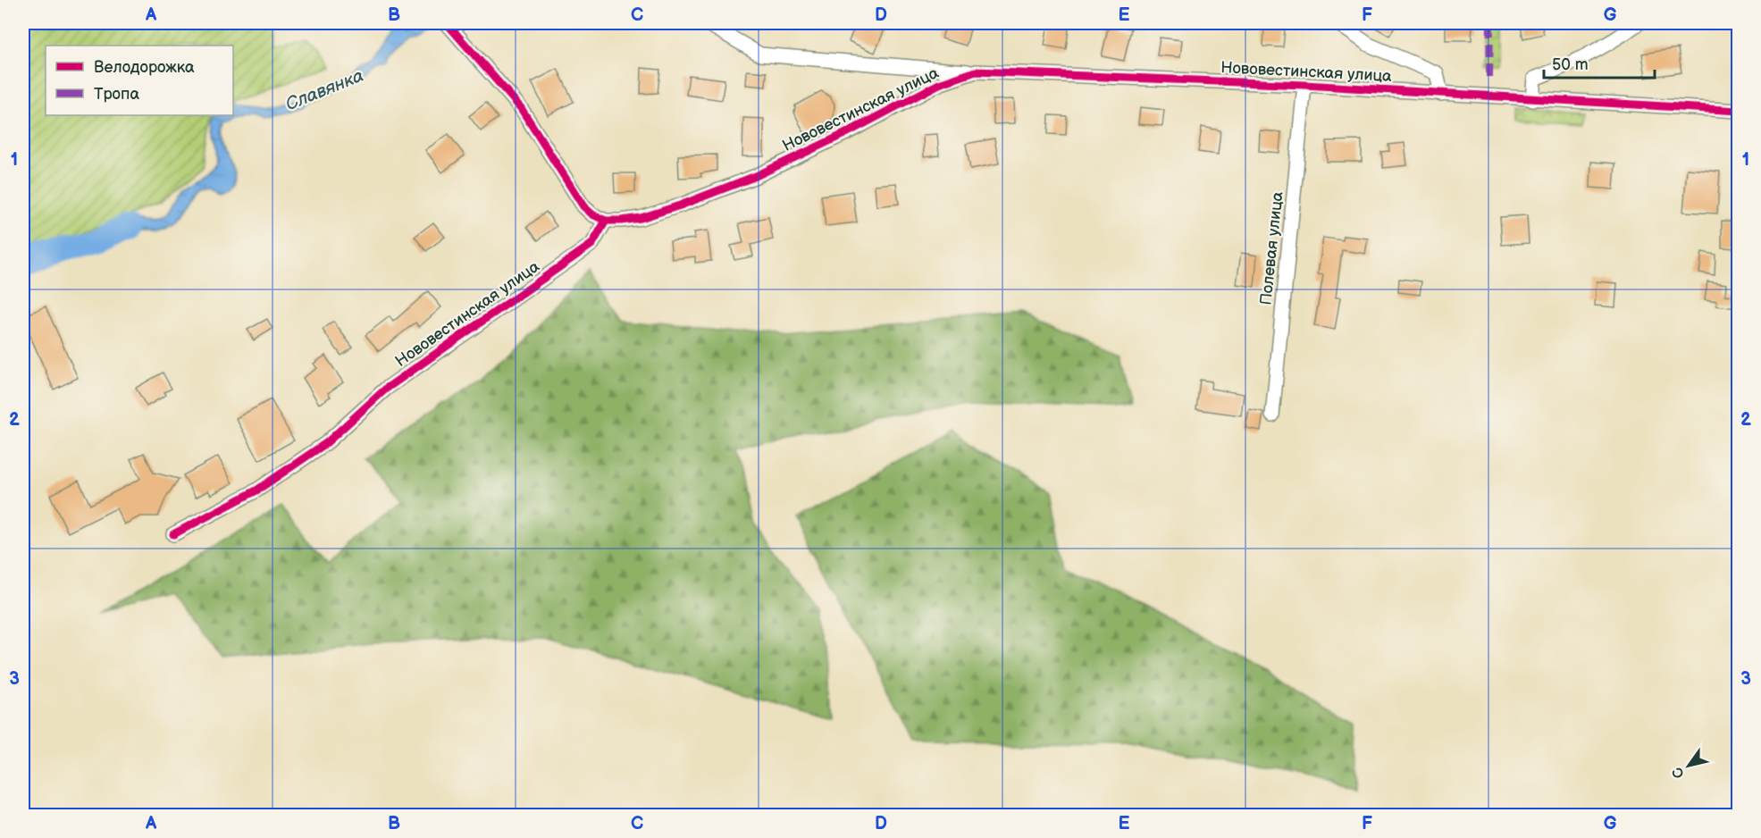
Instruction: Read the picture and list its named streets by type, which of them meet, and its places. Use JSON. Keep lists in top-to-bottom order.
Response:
{
  "streets": {
    "street": ["Нововестинская улица", "Полевая улица"]
  },
  "crossings": [
    ["Нововестинская улица", "Полевая улица"]
  ],
  "water": ["Славянка"],
  "legend": ["Велодорожка", "Тропа"],
  "scale_bar": "50 m",
  "north": "bottom left",
  "grid": {
    "columns": [
      "A",
      "B",
      "C",
      "D",
      "E",
      "F",
      "G"
    ],
    "rows": ["1", "2", "3"]
  }
}
